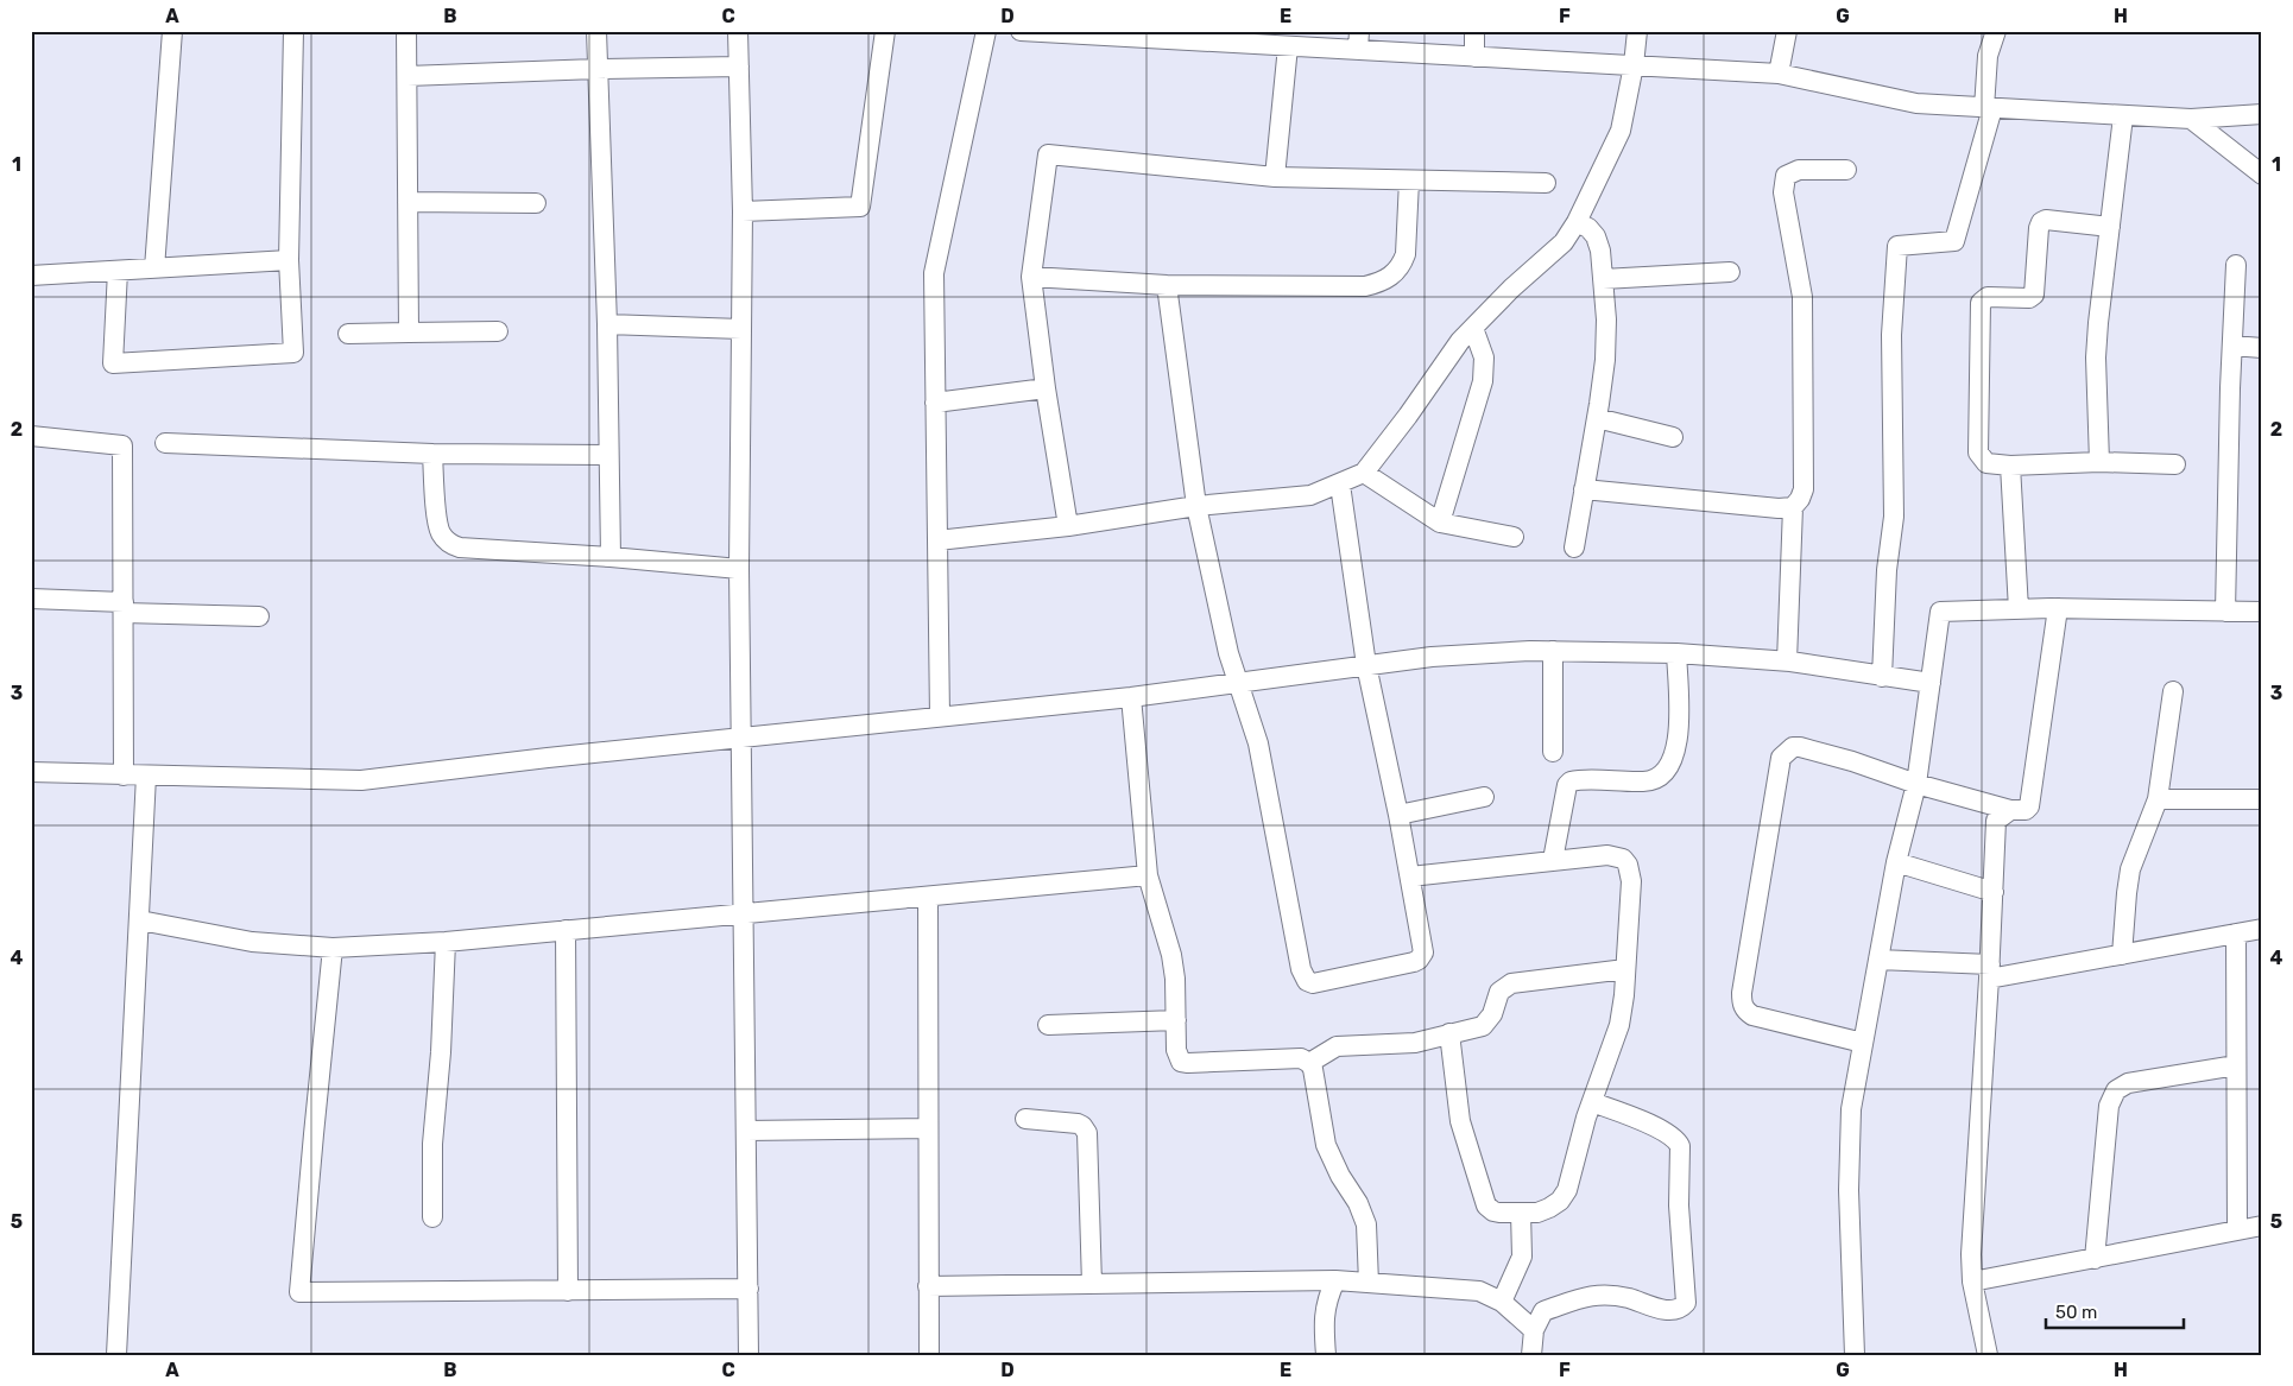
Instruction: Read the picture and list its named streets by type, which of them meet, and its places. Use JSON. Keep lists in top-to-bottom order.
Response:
{
  "scale_bar": "50 m",
  "grid": {
    "columns": [
      "A",
      "B",
      "C",
      "D",
      "E",
      "F",
      "G",
      "H"
    ],
    "rows": [
      "1",
      "2",
      "3",
      "4",
      "5"
    ]
  }
}
